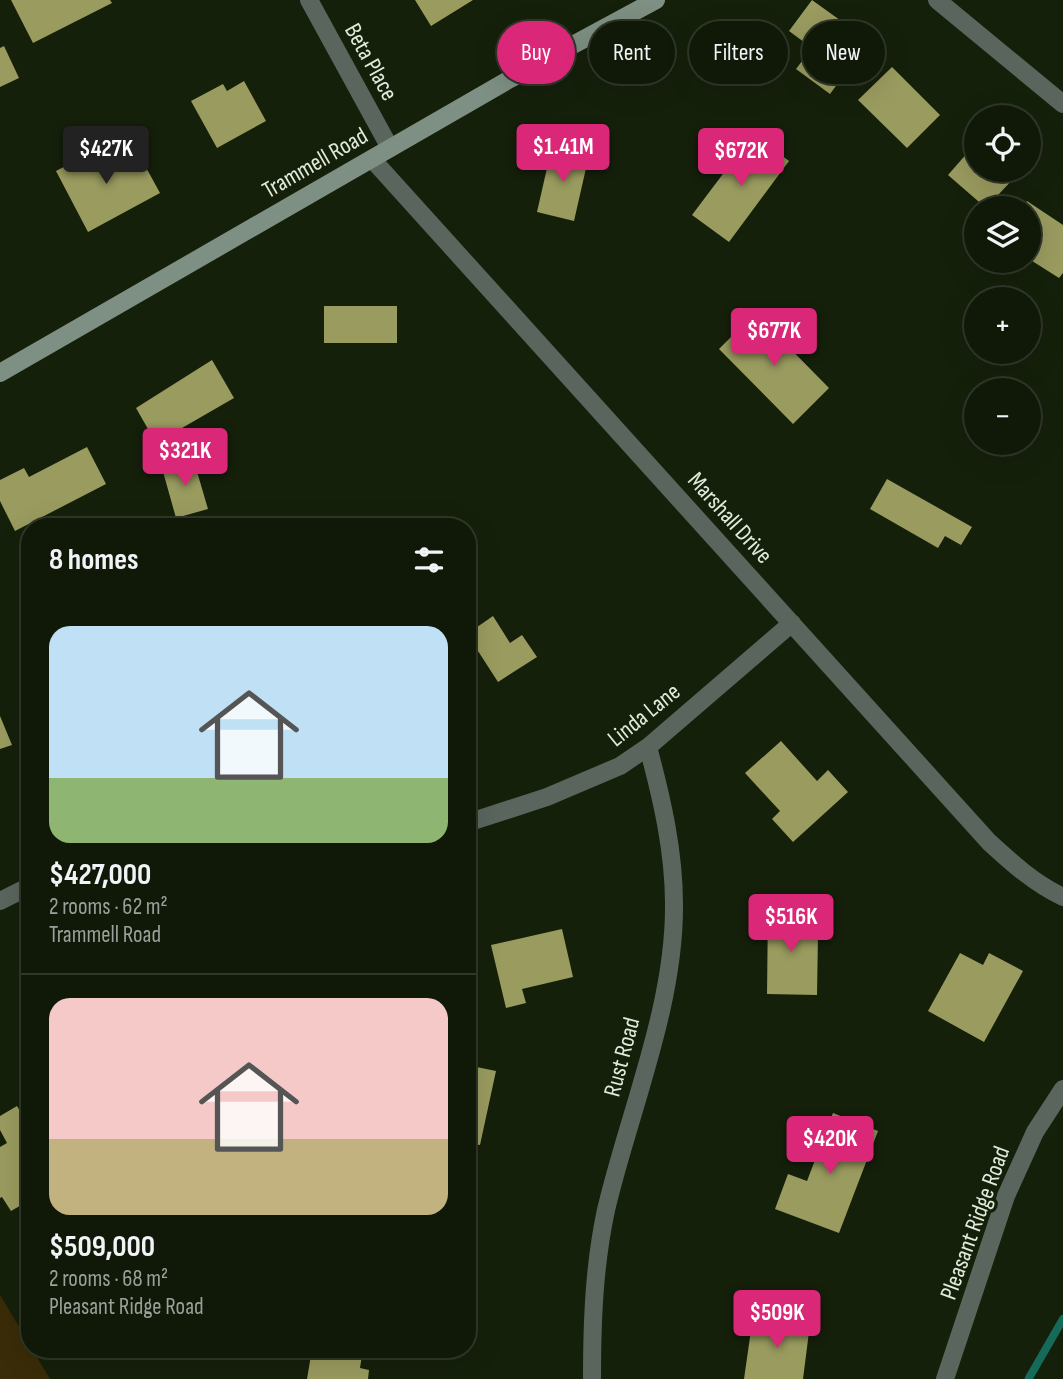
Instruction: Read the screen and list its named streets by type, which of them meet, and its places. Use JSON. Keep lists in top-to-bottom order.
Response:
{
  "streets": {
    "street": [
      "Beta Place",
      "Trammell Road",
      "Marshall Drive",
      "Linda Lane",
      "Rust Road",
      "Pleasant Ridge Road"
    ]
  },
  "crossings": [
    ["Beta Place", "Trammell Road"],
    ["Trammell Road", "Marshall Drive"],
    ["Marshall Drive", "Linda Lane"],
    ["Linda Lane", "Rust Road"]
  ],
  "page": {
    "chip": [
      "Buy",
      "Rent",
      "Filters",
      "New"
    ],
    "map_buttons": ["+", "−"],
    "price": [
      "$1.41M",
      "$427K",
      "$672K",
      "$677K",
      "$321K",
      "$516K",
      "$420K",
      "$509K"
    ],
    "heading": "8 homes",
    "list": [
      {
        "name": "$427,000",
        "note": "2 rooms · 62 m² · Trammell Road"
      },
      {
        "name": "$509,000",
        "note": "2 rooms · 68 m² · Pleasant Ridge Road"
      }
    ]
  }
}
